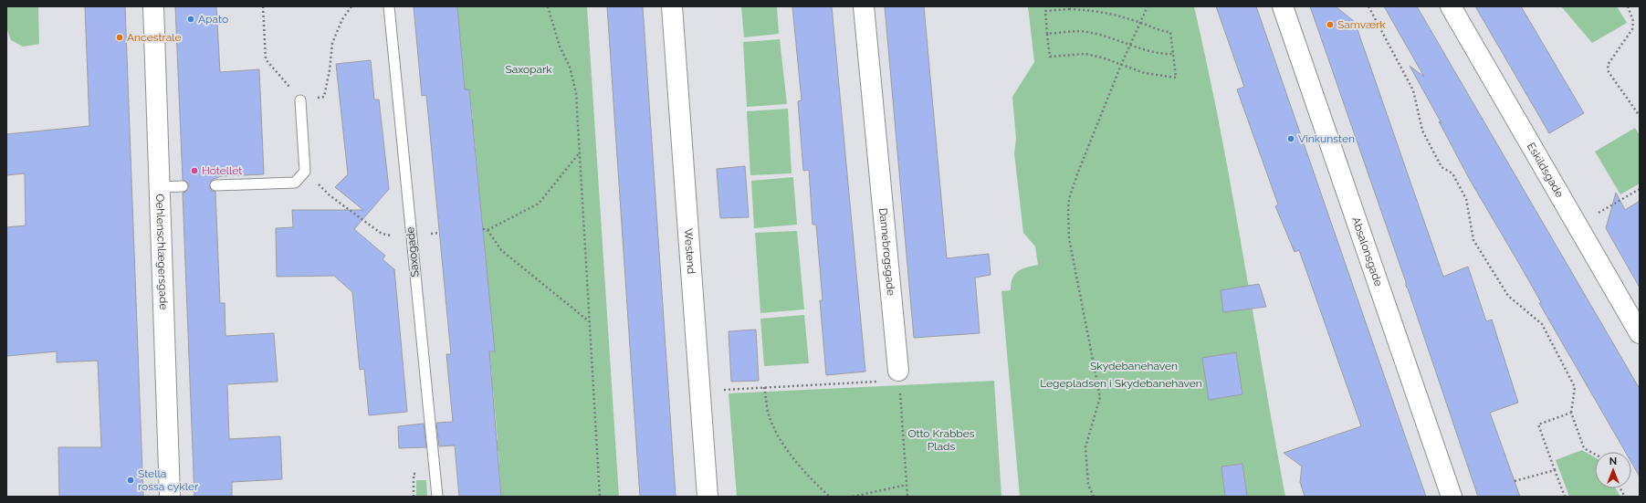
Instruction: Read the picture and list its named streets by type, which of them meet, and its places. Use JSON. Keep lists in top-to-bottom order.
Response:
{
  "streets": {
    "street": [
      "Eskildsgade",
      "Westend",
      "Dannebrogsgade",
      "Oehlenschlægersgade",
      "Absalonsgade"
    ],
    "lane": ["Saxogade"]
  },
  "parks": [
    "Saxopark",
    "Skydebanehaven",
    "Legepladsen i Skydebanehaven",
    "Otto Krabbes Plads"
  ],
  "places": [
    "Apato",
    "Samværk",
    "Ancestrale",
    "Vinkunsten",
    "Hotellet",
    "Stella rossa cykler"
  ],
  "north": "top"
}
